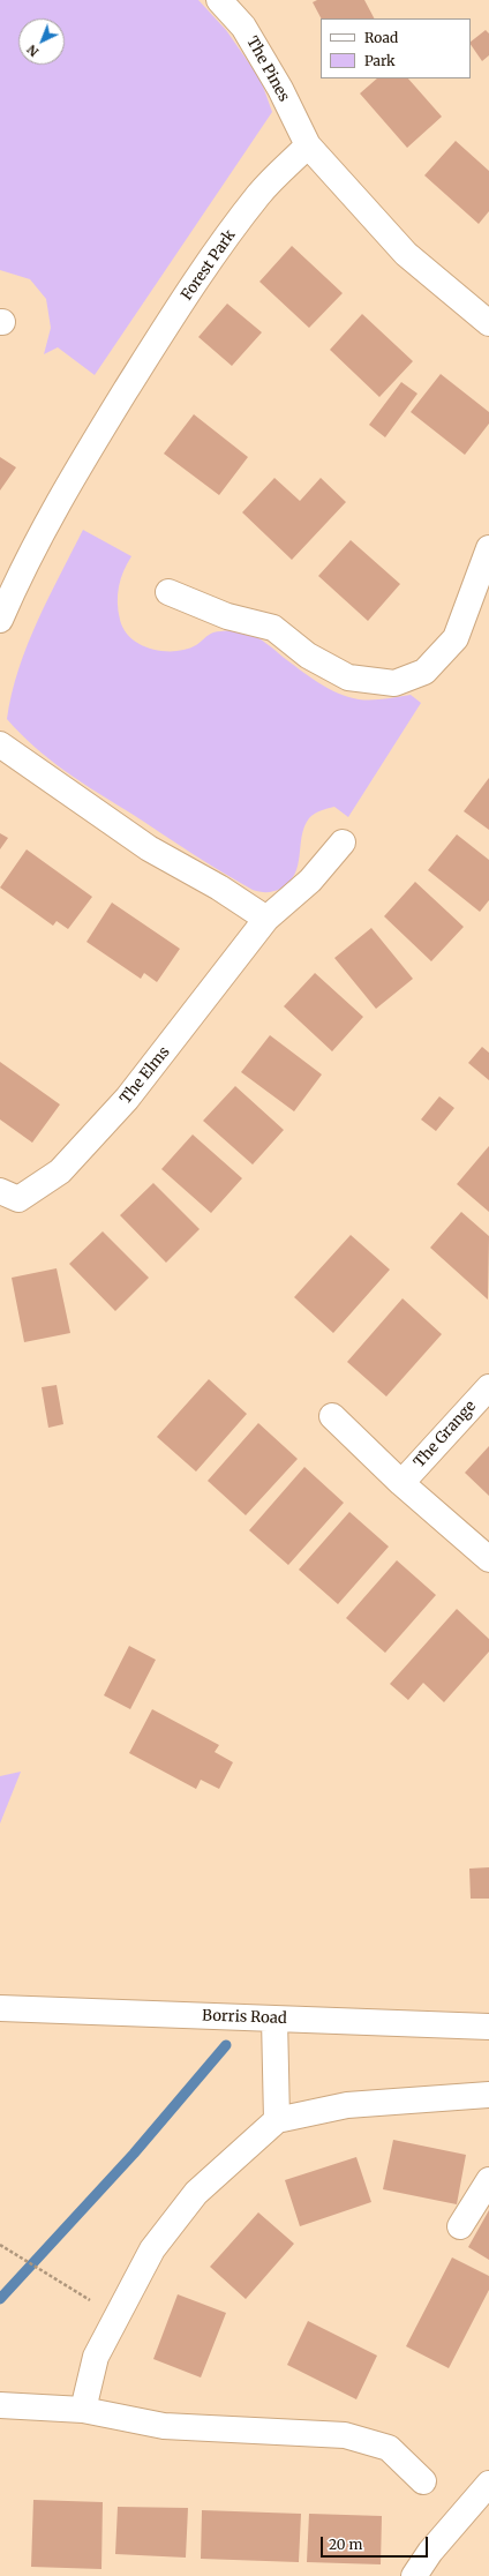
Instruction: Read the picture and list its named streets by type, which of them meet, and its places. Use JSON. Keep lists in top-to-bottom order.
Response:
{
  "streets": {
    "street": [
      "The Pines",
      "Forest Park",
      "The Elms",
      "The Grange",
      "Borris Road"
    ]
  },
  "crossings": [
    ["The Pines", "Forest Park"]
  ],
  "legend": ["Road", "Park"],
  "scale_bar": "20 m",
  "north": "bottom left"
}
